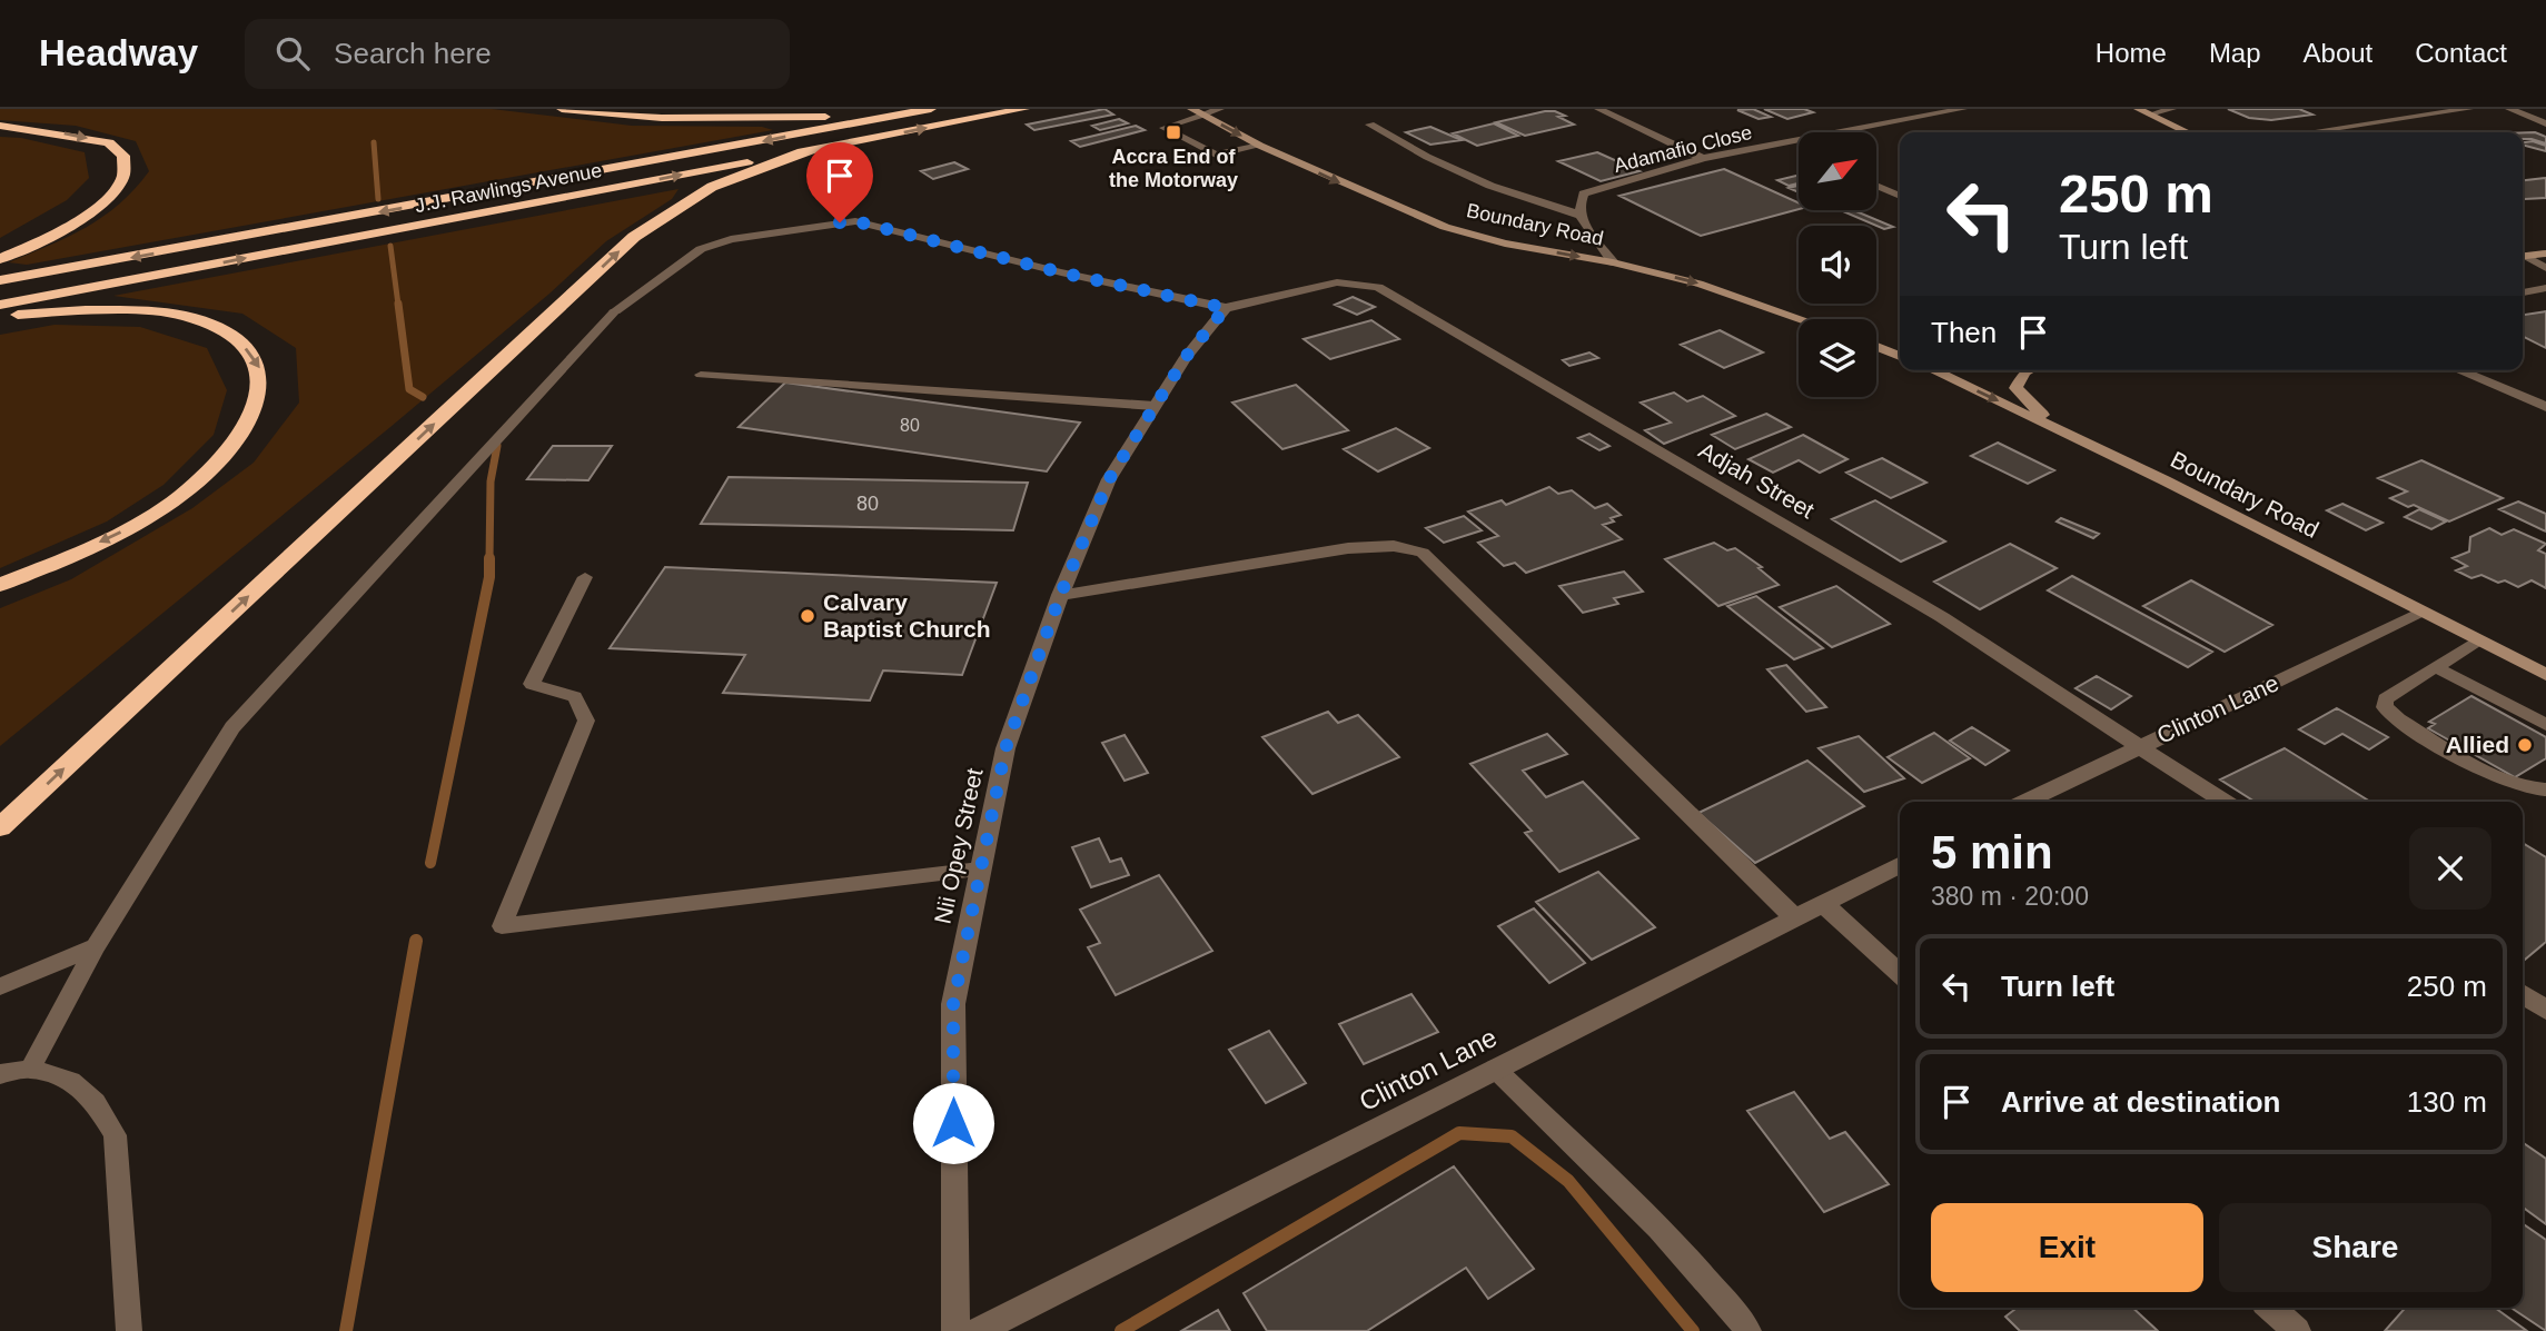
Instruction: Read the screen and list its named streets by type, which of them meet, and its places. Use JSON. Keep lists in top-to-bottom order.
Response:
{
  "streets": {
    "highway": ["J.J. Rawlings Avenue"],
    "main road": ["Boundary Road"],
    "street": [
      "Adamafio Close",
      "Adjah Street",
      "Clinton Lane",
      "Nii Opey Street"
    ]
  },
  "crossings": [
    ["Boundary Road", "Clinton Lane"],
    ["Adjah Street", "Clinton Lane"],
    ["Adjah Street", "Nii Opey Street"]
  ],
  "one_way": ["Boundary Road"],
  "places": {
    "transit": ["Accra End of the Motorway"],
    "other": ["Calvary Baptist Church", "Allied"]
  },
  "house_numbers": ["80", "80"],
  "north": "top right",
  "page": {
    "header": "Headway",
    "search": "Search here",
    "nav": [
      "Home",
      "Map",
      "About",
      "Contact"
    ],
    "turn": ["250 m", "Turn left"],
    "then": "Then",
    "heading": ["5 min", "380 m · 20:00"],
    "list": [
      {
        "name": "Turn left",
        "value": "250 m"
      },
      {
        "name": "Arrive at destination",
        "value": "130 m"
      }
    ],
    "buttons": ["Exit", "Share"]
  }
}
